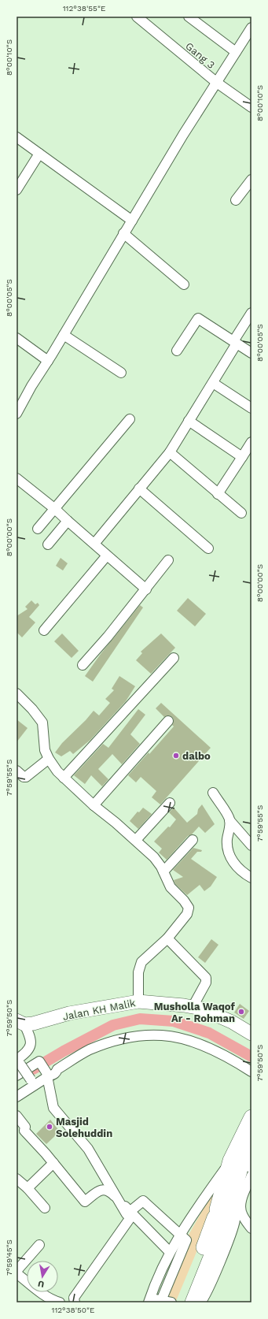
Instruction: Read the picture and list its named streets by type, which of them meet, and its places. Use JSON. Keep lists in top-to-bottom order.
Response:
{
  "streets": {
    "street": ["Gang 3", "Jalan KH Malik"]
  },
  "places": ["dalbo", "Musholla Waqof Ar - Rohman", "Masjid Solehuddin"],
  "north": "bottom",
  "coordinates": [
    "112°38'55\"E",
    "8°00'10\"S",
    "8°00'05\"S",
    "8°00'00\"S",
    "7°59'55\"S",
    "7°59'50\"S",
    "7°59'45\"S",
    "112°38'50\"E"
  ]
}
